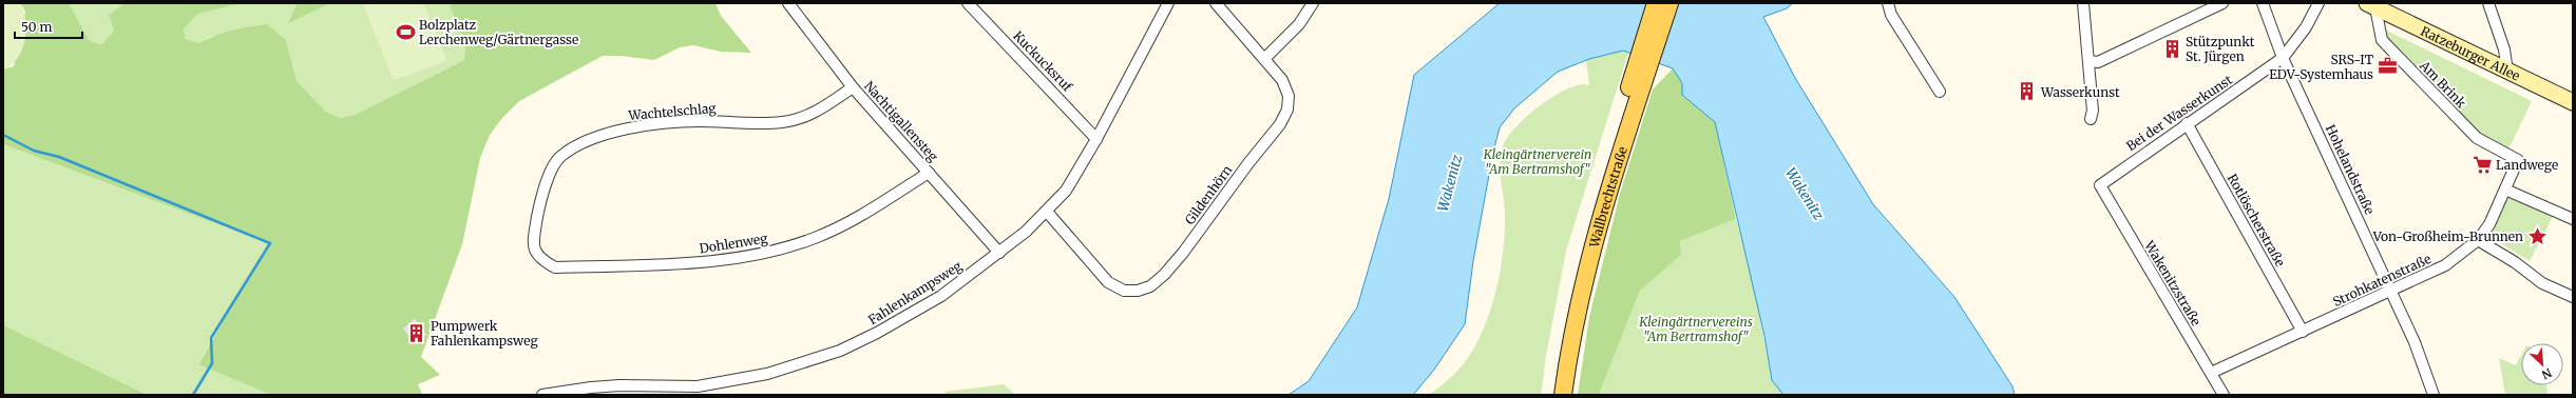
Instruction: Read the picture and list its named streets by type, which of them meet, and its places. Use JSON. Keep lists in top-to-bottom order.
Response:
{
  "streets": {
    "main road": ["Ratzeburger Allee", "Wallbrechtstraße"],
    "street": [
      "Kuckucksruf",
      "Am Brink",
      "Wachtelschlag",
      "Bei der Wasserkunst",
      "Nachtigallensteg",
      "Hohelandstraße",
      "Gildenhörn",
      "Rotlöscherstraße",
      "Dohlenweg",
      "Strohkatenstraße",
      "Wakenitzstraße",
      "Fahlenkampsweg"
    ]
  },
  "crossings": [
    ["Ratzeburger Allee", "Am Brink"],
    ["Kuckucksruf", "Fahlenkampsweg"],
    ["Am Brink", "Strohkatenstraße"],
    ["Wachtelschlag", "Nachtigallensteg"],
    ["Wachtelschlag", "Dohlenweg"],
    ["Bei der Wasserkunst", "Hohelandstraße"],
    ["Bei der Wasserkunst", "Rotlöscherstraße"],
    ["Bei der Wasserkunst", "Wakenitzstraße"],
    ["Nachtigallensteg", "Dohlenweg"],
    ["Nachtigallensteg", "Fahlenkampsweg"],
    ["Hohelandstraße", "Strohkatenstraße"],
    ["Gildenhörn", "Fahlenkampsweg"],
    ["Rotlöscherstraße", "Strohkatenstraße"],
    ["Strohkatenstraße", "Wakenitzstraße"]
  ],
  "water": ["Wakenitz"],
  "parks": ["Kleingärtnerverein \"Am Bertramshof\"", "Kleingärtnervereins \"Am Bertramshof\""],
  "places": {
    "sports": ["Bolzplatz Lerchenweg/Gärtnergasse"],
    "building": ["Stützpunkt St. Jürgen", "Wasserkunst", "Pumpwerk Fahlenkampsweg"],
    "office": ["SRS-IT EDV-Systemhaus"],
    "supermarket": ["Landwege"],
    "place": ["Von-Großheim-Brunnen"]
  },
  "scale_bar": "50 m",
  "north": "bottom right"
}
